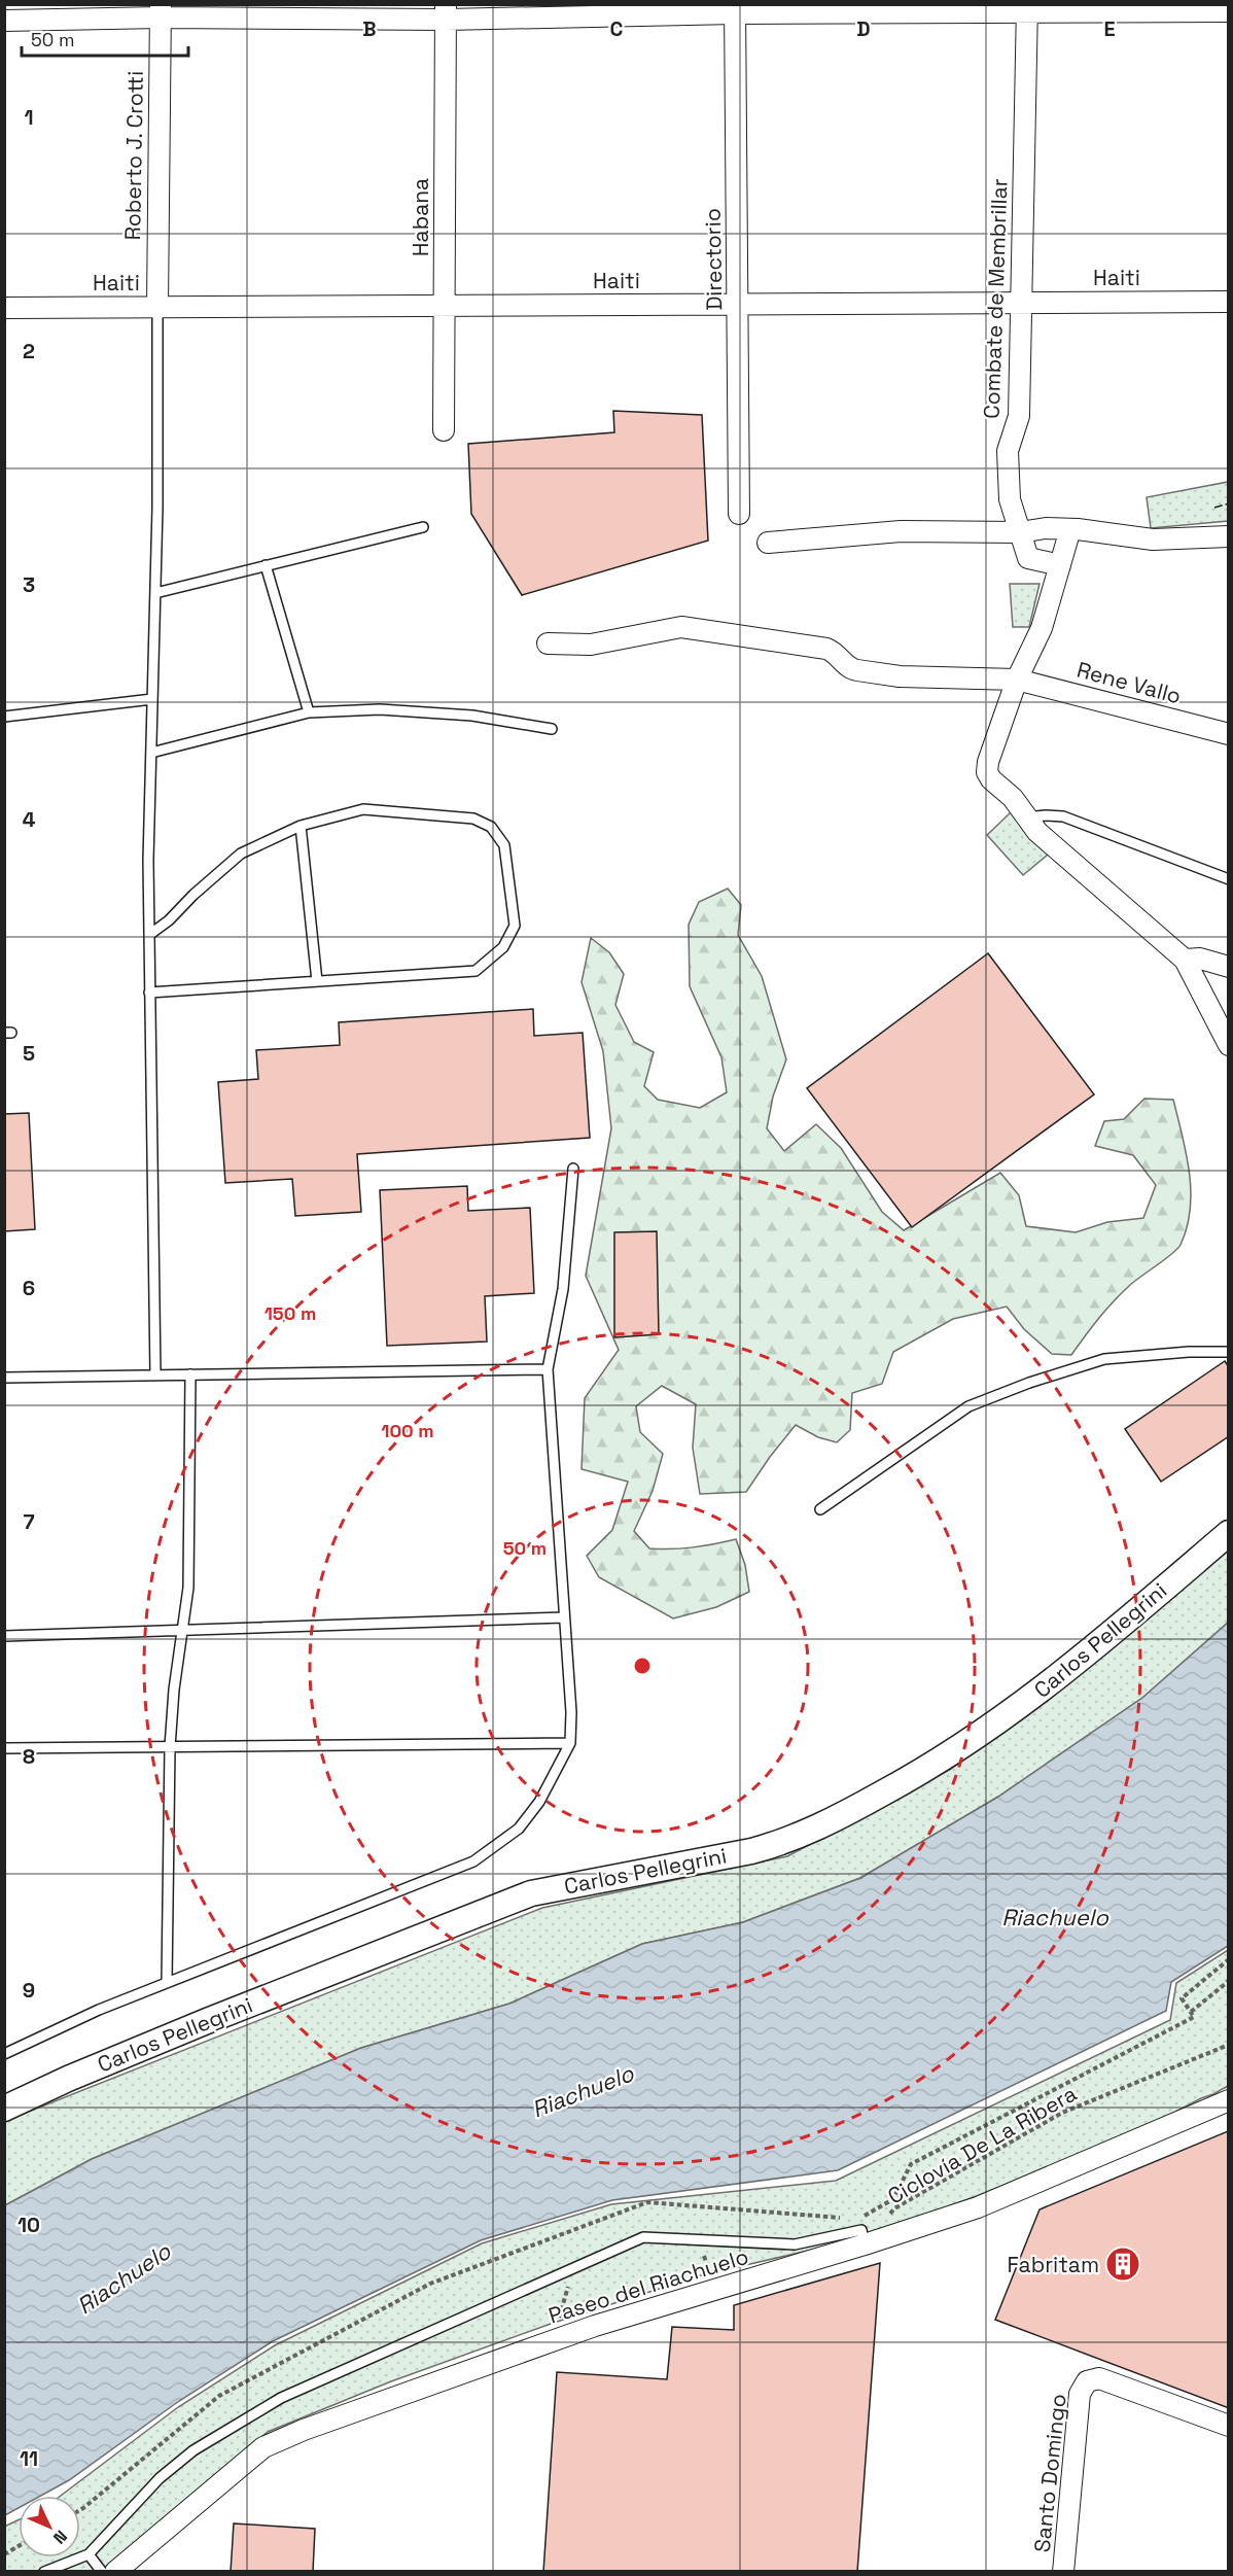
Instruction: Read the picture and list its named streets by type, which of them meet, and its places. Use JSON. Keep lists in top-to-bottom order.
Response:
{
  "streets": {
    "street": [
      "Roberto J. Crotti",
      "Habana",
      "Directorio",
      "Haiti",
      "Combate de Membrillar",
      "Rene Vallo",
      "Carlos Pellegrini",
      "Paseo del Riachuelo",
      "Santo Domingo"
    ],
    "path": ["Ciclovía De La Ribera"]
  },
  "crossings": [
    ["Roberto J. Crotti", "Haiti"],
    ["Habana", "Haiti"],
    ["Directorio", "Haiti"],
    ["Haiti", "Combate de Membrillar"],
    ["Ciclovía De La Ribera", "Paseo del Riachuelo"]
  ],
  "water": ["Riachuelo"],
  "places": {
    "building": ["Fabritam"]
  },
  "scale_bar": "50 m",
  "north": "bottom right",
  "grid": {
    "columns": [
      "B",
      "C",
      "D",
      "E"
    ],
    "rows": [
      "1",
      "2",
      "3",
      "4",
      "5",
      "6",
      "7",
      "8",
      "9",
      "10",
      "11"
    ]
  },
  "rings": ["150 m", "100 m", "50 m"]
}
